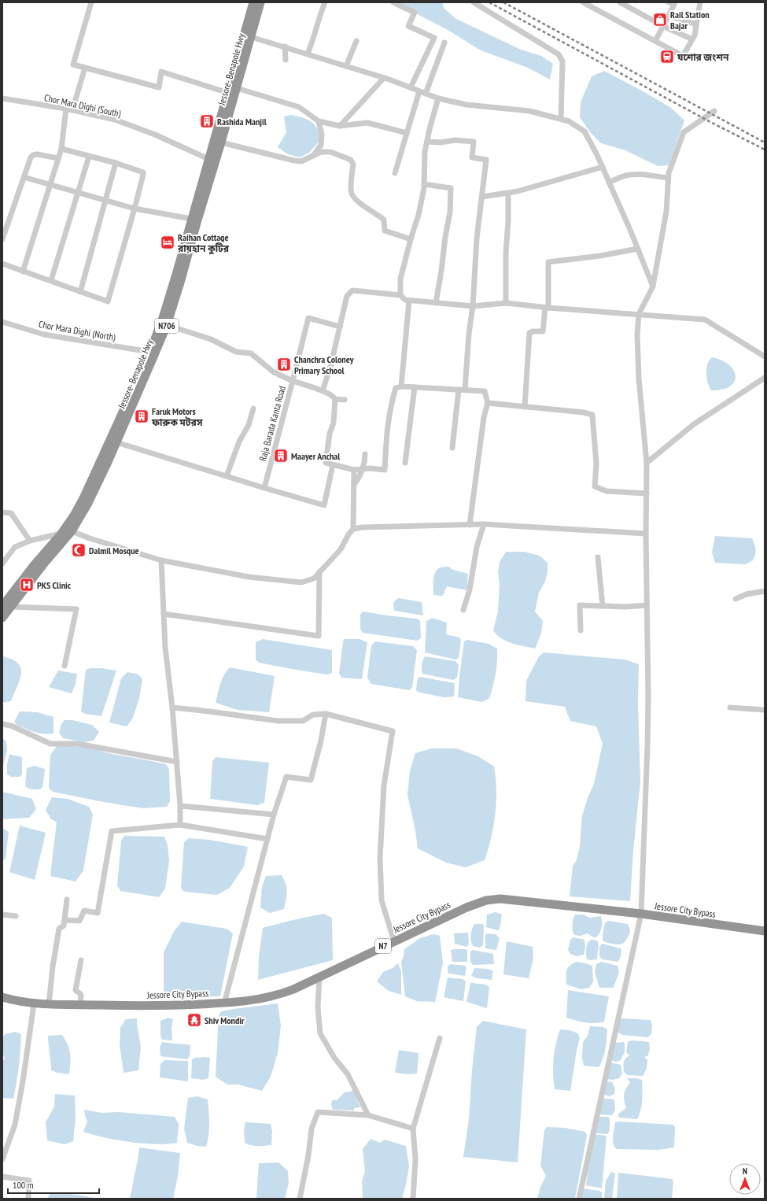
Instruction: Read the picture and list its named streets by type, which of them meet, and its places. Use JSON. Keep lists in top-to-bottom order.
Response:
{
  "streets": {
    "highway": [
      "Jessore- Benapole Hwy",
      "N706",
      "Jessore City Bypass",
      "N7"
    ],
    "street": ["Chor Mara Dighi (South)", "Chor Mara Dighi (North)", "Raja Barada Kanta Road"]
  },
  "crossings": [
    ["Jessore- Benapole Hwy", "Chor Mara Dighi (South)"],
    ["Jessore- Benapole Hwy", "Chor Mara Dighi (North)"],
    ["Jessore- Benapole Hwy", "Raja Barada Kanta Road"]
  ],
  "places": {
    "shop": ["Rail Station Bajar"],
    "station": ["যশোর জংশন"],
    "building": [
      "Rashida Manjil",
      "Chanchra Coloney Primary School",
      "Faruk Motors ফারুক মটরস",
      "Maayer Anchal"
    ],
    "hotel": ["Raihan Cottage রায়হান কুটির"],
    "mosque": ["Dalmil Mosque"],
    "hospital": ["PKS Clinic"],
    "temple": ["Shiv Mondir"]
  },
  "scale_bar": "100 m",
  "north": "top"
}
